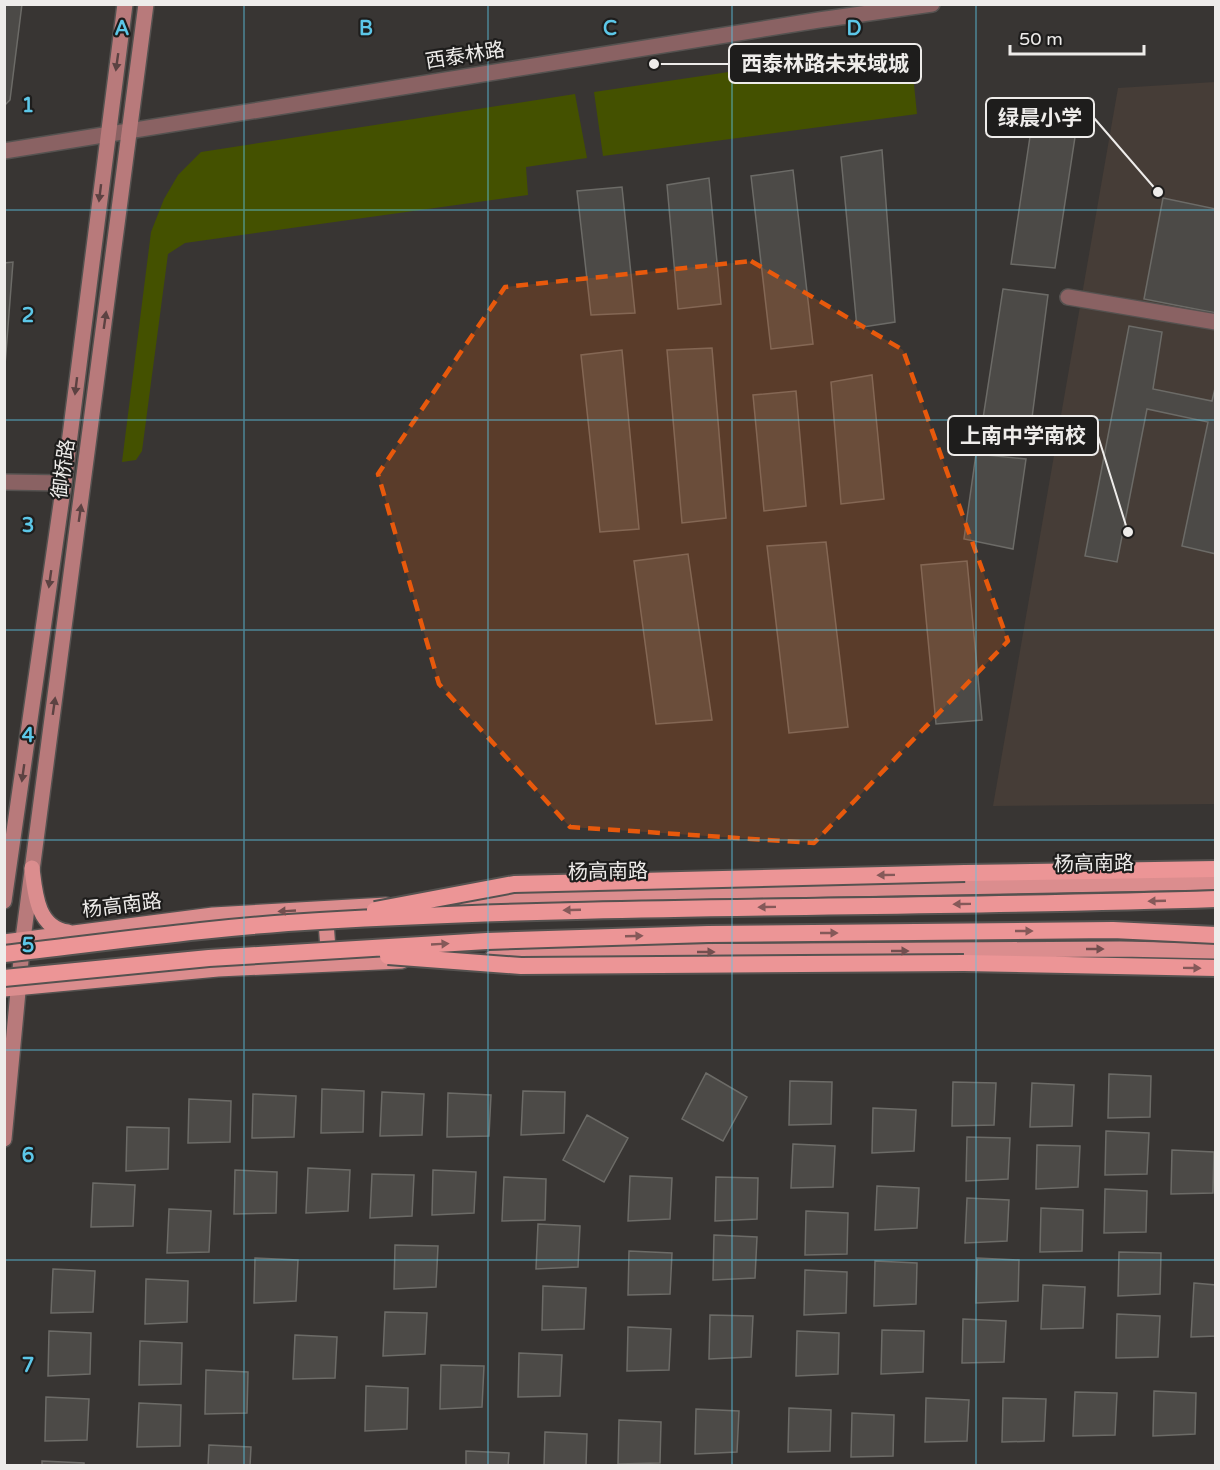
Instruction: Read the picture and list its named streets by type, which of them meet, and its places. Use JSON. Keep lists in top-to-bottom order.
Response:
{
  "streets": {
    "highway": ["杨高南路"],
    "main road": ["御桥路"],
    "street": ["西泰林路"]
  },
  "crossings": [
    ["西泰林路", "御桥路"],
    ["御桥路", "杨高南路"]
  ],
  "places": ["西泰林路未来域城", "绿晨小学", "上南中学南校"],
  "scale_bar": "50 m",
  "grid": {
    "columns": [
      "A",
      "B",
      "C",
      "D"
    ],
    "rows": [
      "1",
      "2",
      "3",
      "4",
      "5",
      "6",
      "7"
    ]
  }
}
